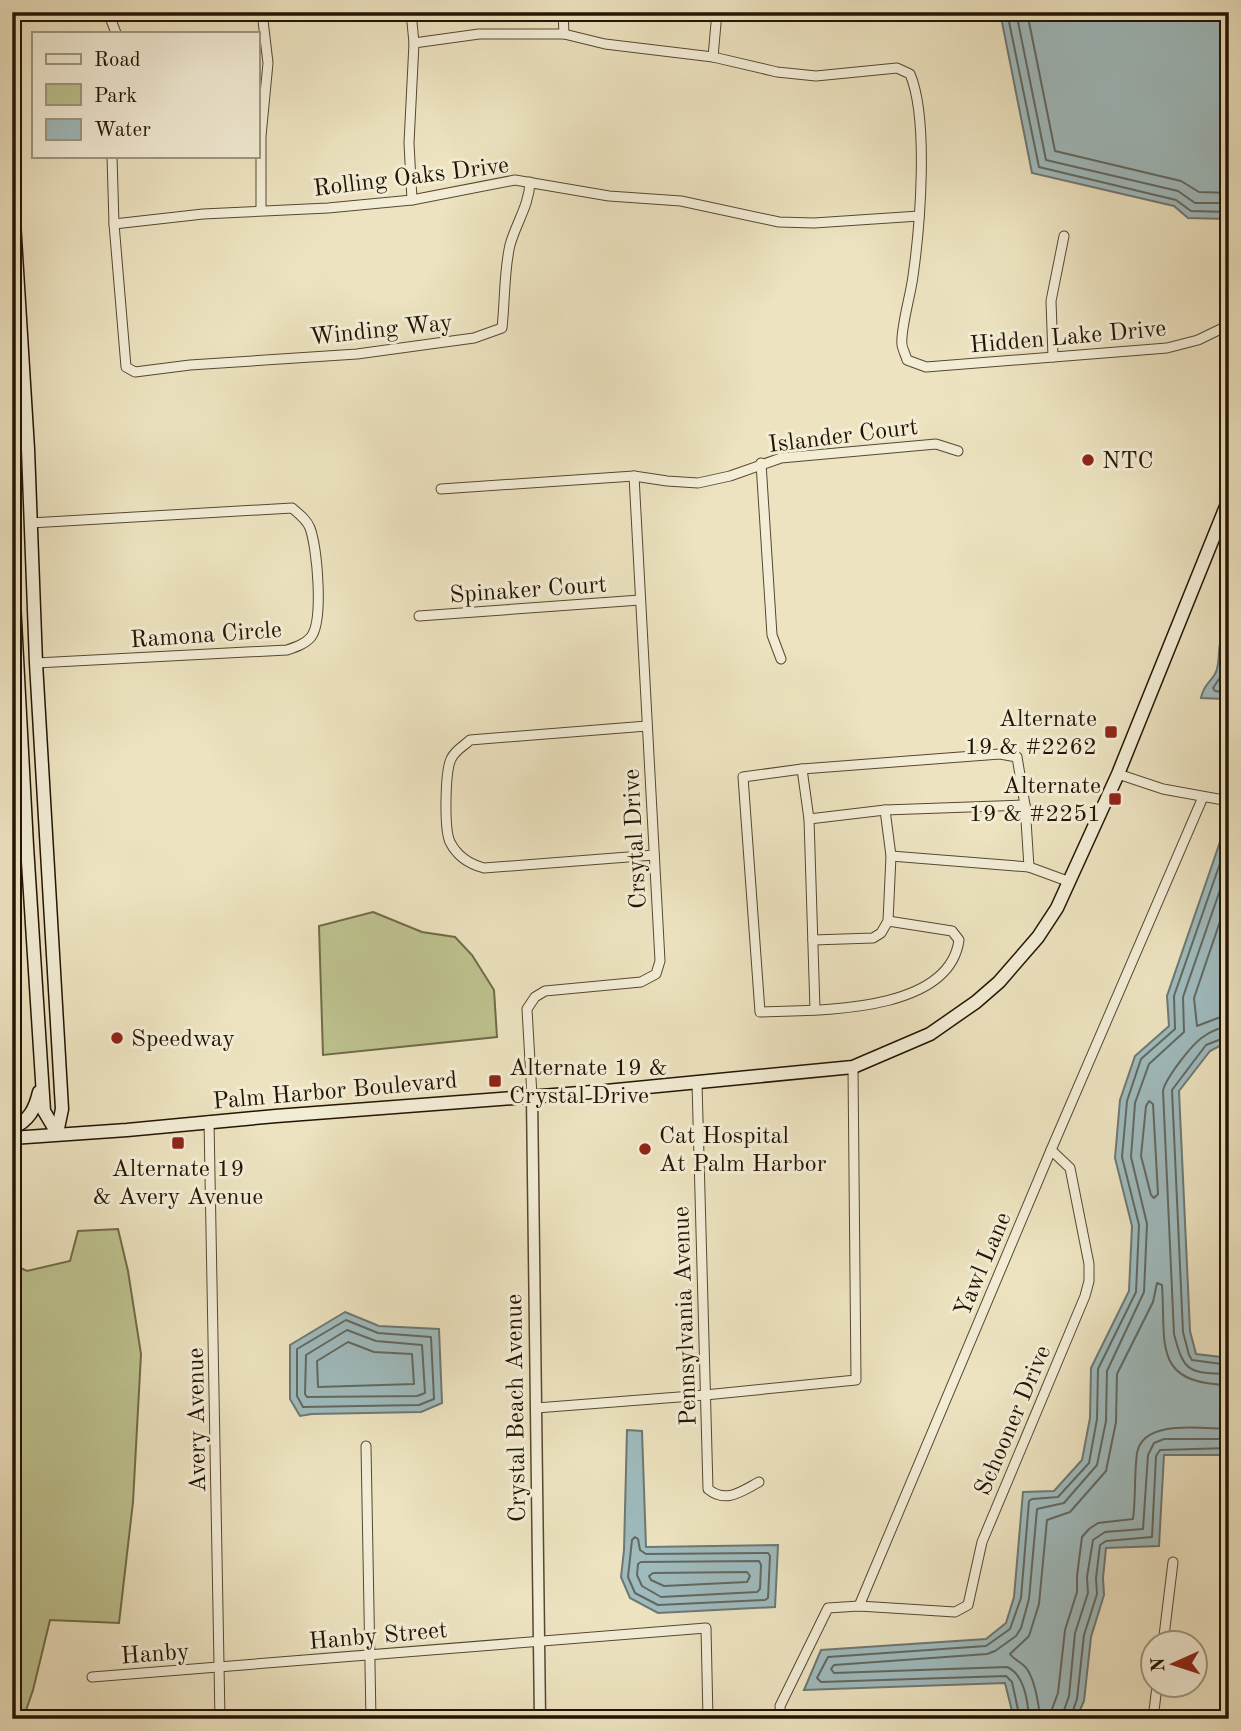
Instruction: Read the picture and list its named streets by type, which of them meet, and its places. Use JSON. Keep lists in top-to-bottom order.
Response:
{
  "streets": {
    "main road": ["Palm Harbor Boulevard"],
    "street": [
      "Rolling Oaks Drive",
      "Winding Way",
      "Hidden Lake Drive",
      "Islander Court",
      "Spinaker Court",
      "Ramona Circle",
      "Crsytal Drive",
      "Yawl Lane",
      "Pennsylvania Avenue",
      "Crystal Beach Avenue",
      "Avery Avenue",
      "Schooner Drive",
      "Hanby Street",
      "Hanby"
    ]
  },
  "crossings": [
    ["Rolling Oaks Drive", "Winding Way"],
    ["Rolling Oaks Drive", "Hidden Lake Drive"],
    ["Islander Court", "Crsytal Drive"],
    ["Spinaker Court", "Crsytal Drive"],
    ["Crsytal Drive", "Palm Harbor Boulevard"],
    ["Crsytal Drive", "Crystal Beach Avenue"],
    ["Palm Harbor Boulevard", "Pennsylvania Avenue"],
    ["Palm Harbor Boulevard", "Crystal Beach Avenue"],
    ["Palm Harbor Boulevard", "Avery Avenue"],
    ["Yawl Lane", "Schooner Drive"],
    ["Crystal Beach Avenue", "Hanby Street"],
    ["Avery Avenue", "Hanby Street"],
    ["Avery Avenue", "Hanby"],
    ["Hanby Street", "Hanby"]
  ],
  "places": {
    "other": ["NTC", "Speedway", "Cat Hospital At Palm Harbor"],
    "transit": [
      "Alternate 19 & #2262",
      "Alternate 19 & #2251",
      "Alternate 19 & Crystal Drive",
      "Alternate 19 & Avery Avenue"
    ]
  },
  "legend": ["Road", "Park", "Water"],
  "north": "left"
}
